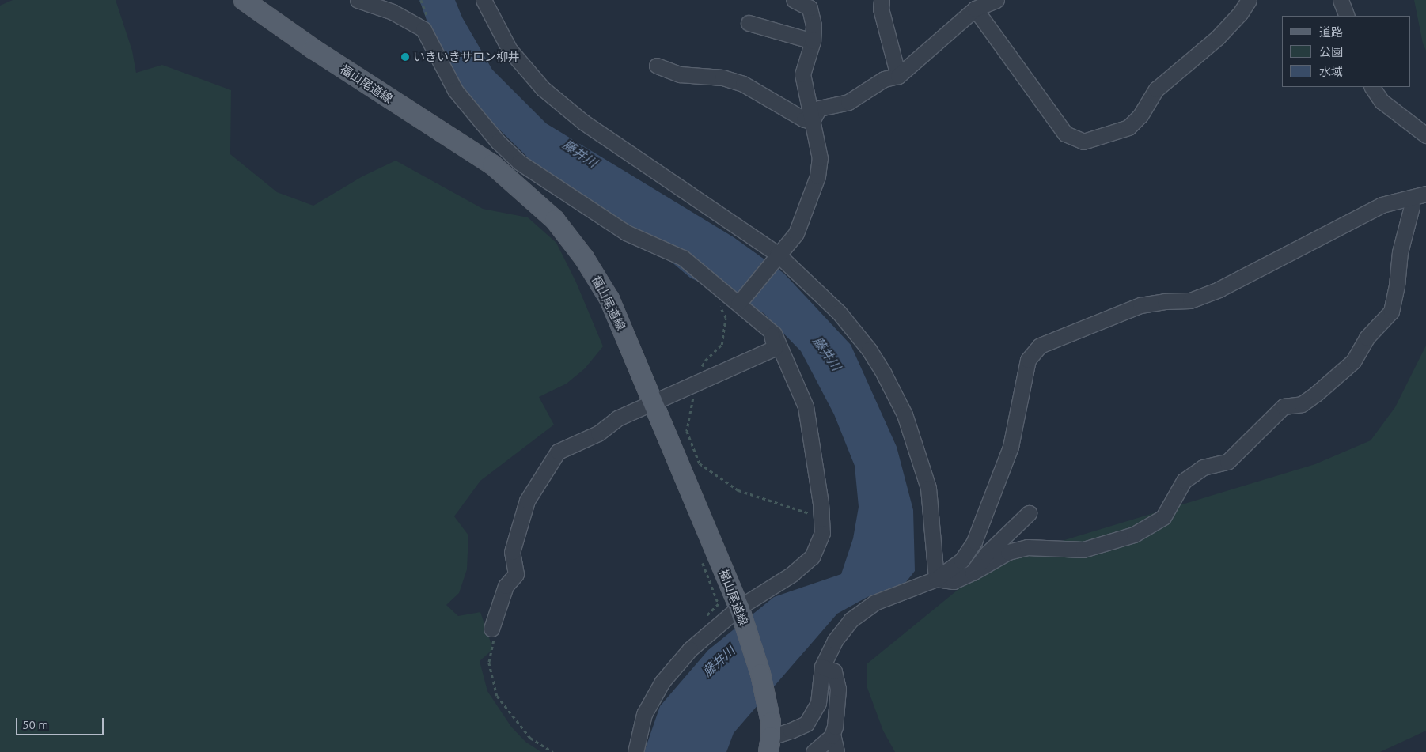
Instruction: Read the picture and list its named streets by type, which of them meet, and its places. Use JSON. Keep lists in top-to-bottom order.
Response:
{
  "streets": {
    "main road": ["福山尾道線"]
  },
  "water": ["藤井川"],
  "places": ["いきいきサロン柳井"],
  "legend": ["道路", "公園", "水域"],
  "scale_bar": "50 m"
}
